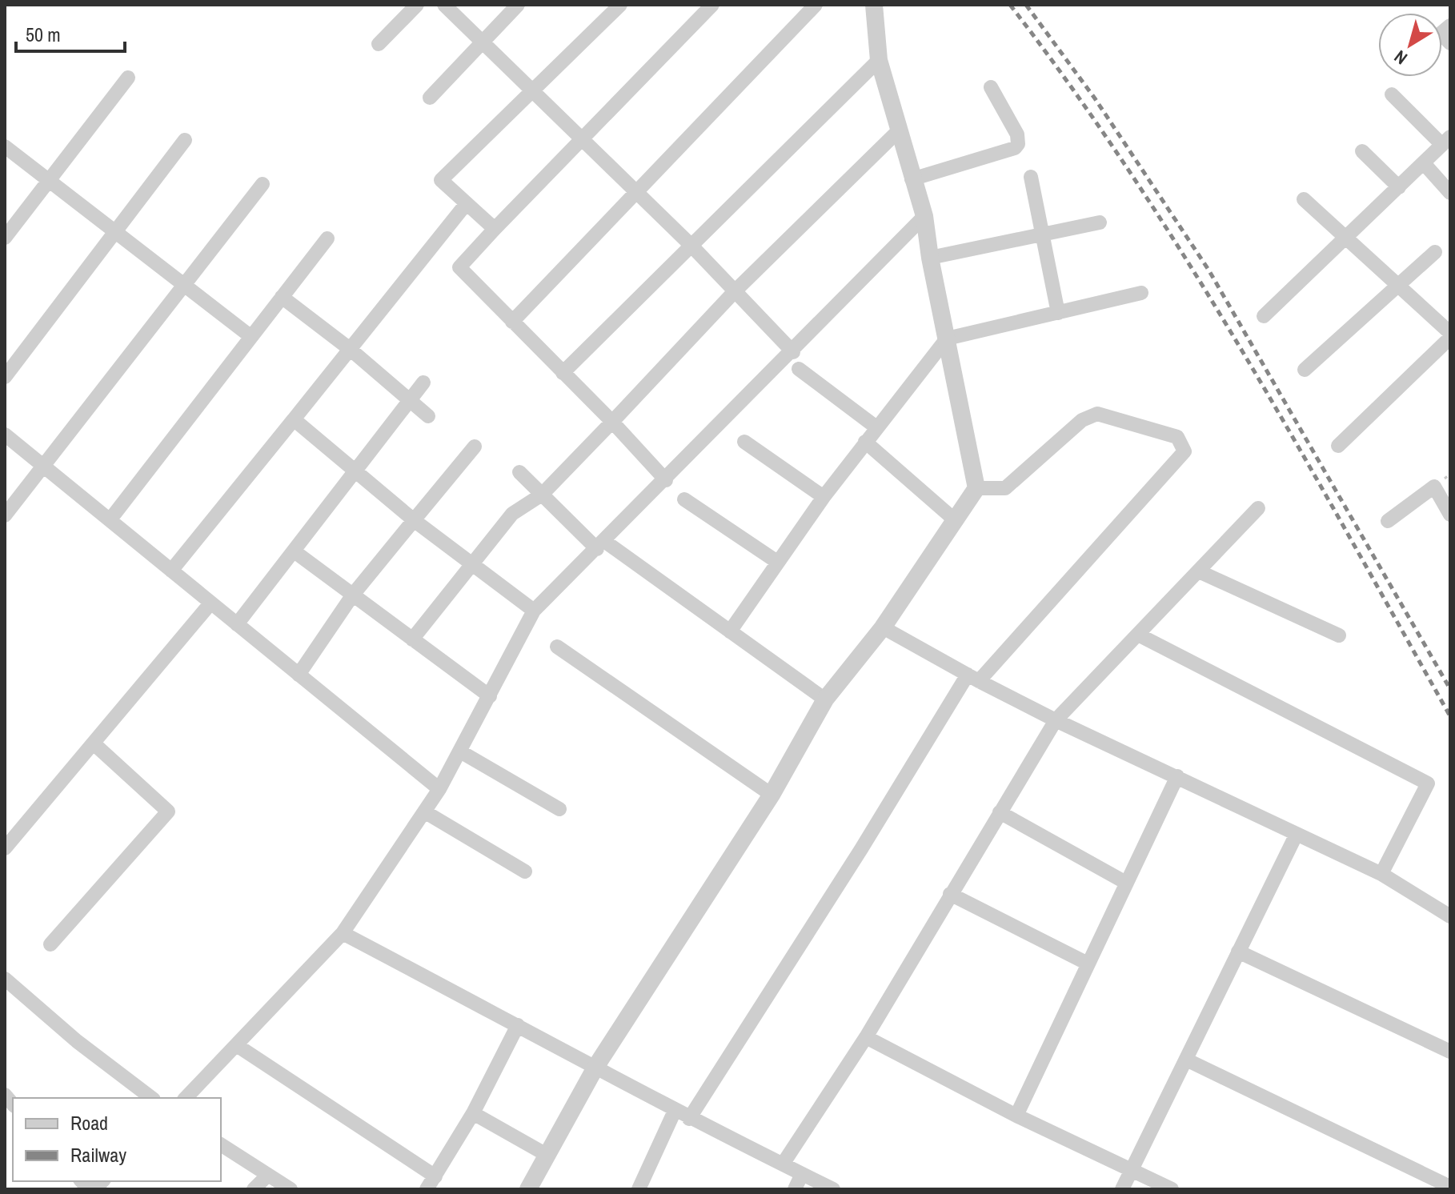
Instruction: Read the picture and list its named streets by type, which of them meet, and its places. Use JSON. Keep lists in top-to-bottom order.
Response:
{
  "legend": ["Road", "Railway"],
  "scale_bar": "50 m",
  "north": "bottom left"
}
